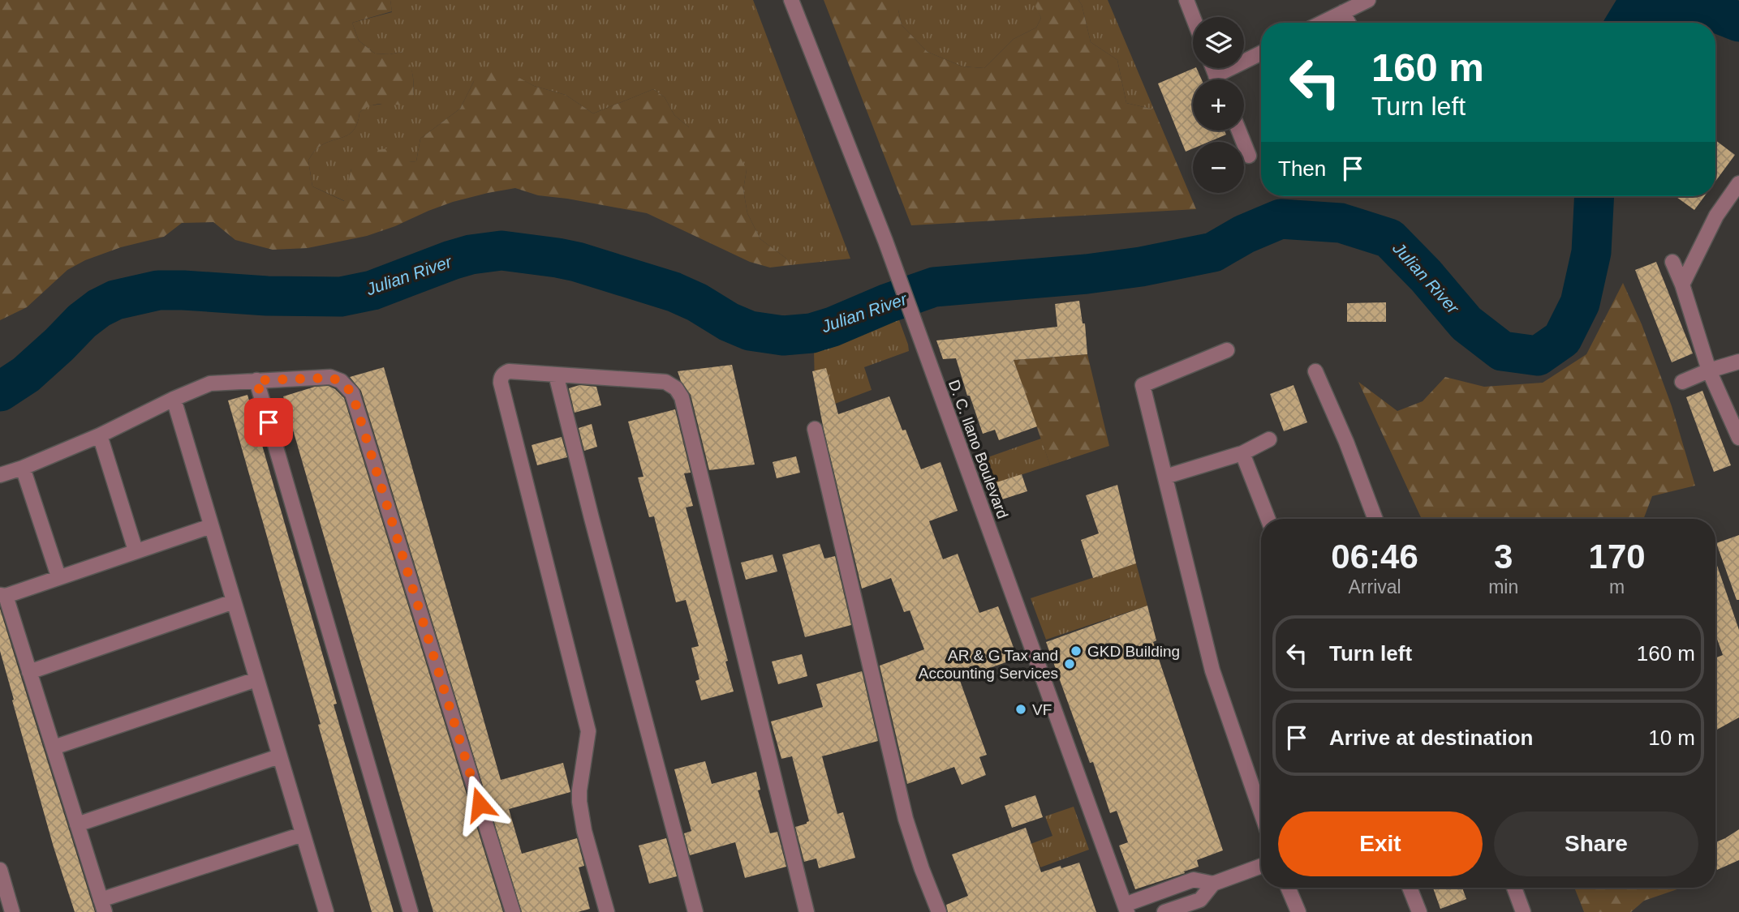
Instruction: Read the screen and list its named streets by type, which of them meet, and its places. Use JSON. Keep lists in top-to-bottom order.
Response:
{
  "streets": {
    "street": ["D. C. Ilano Boulevard"]
  },
  "water": ["Julian River"],
  "places": ["GKD Building", "AR & G Tax and Accounting Services", "VF"],
  "page": {
    "map_buttons": ["+", "−"],
    "turn": ["160 m", "Turn left"],
    "then": "Then",
    "eta": [
      "06:46",
      "Arrival",
      "3",
      "min",
      "170",
      "m"
    ],
    "list": [
      {
        "name": "Turn left",
        "value": "160 m"
      },
      {
        "name": "Arrive at destination",
        "value": "10 m"
      }
    ],
    "buttons": ["Exit", "Share"]
  }
}
